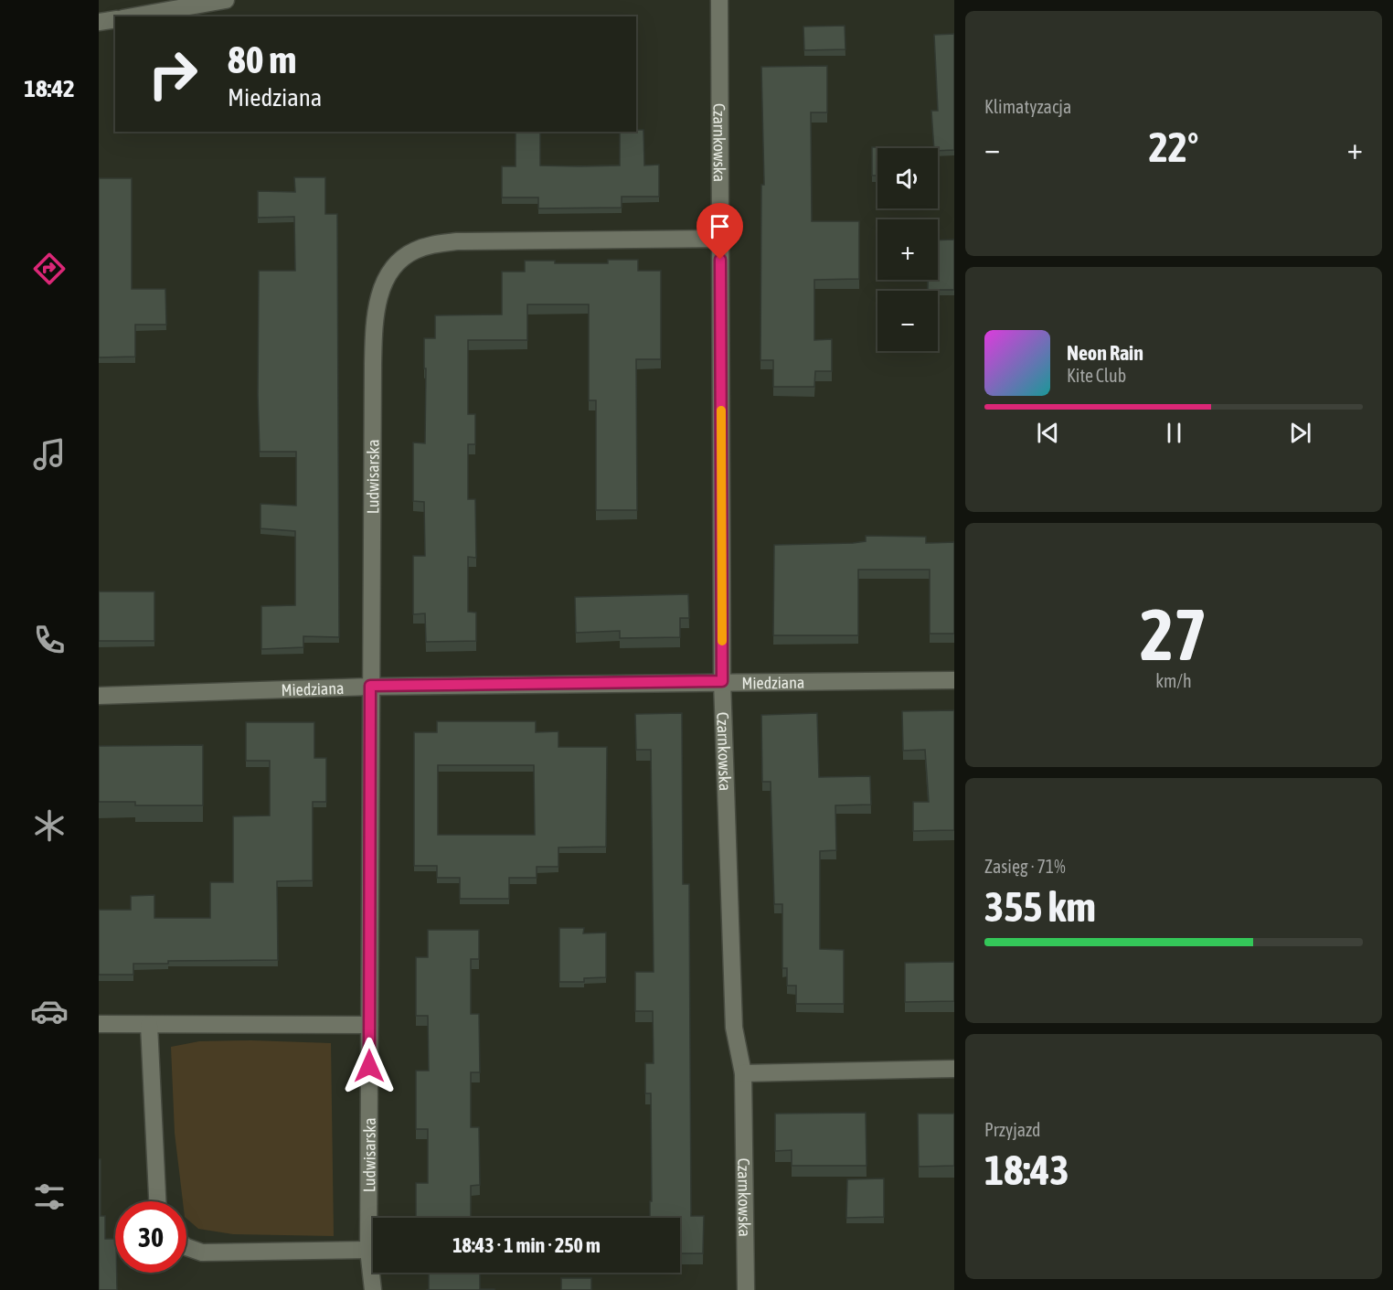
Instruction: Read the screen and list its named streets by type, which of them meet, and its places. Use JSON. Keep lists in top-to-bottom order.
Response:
{
  "streets": {
    "street": ["Czarnkowska", "Ludwisarska", "Miedziana"]
  },
  "crossings": [
    ["Czarnkowska", "Ludwisarska"],
    ["Czarnkowska", "Miedziana"],
    ["Ludwisarska", "Miedziana"]
  ],
  "page": {
    "tabs": "18:42",
    "tile": [
      "Klimatyzacja",
      ["27", "km/h"],
      ["Zasięg · 71%", "355 km"],
      ["Przyjazd", "18:43"]
    ],
    "turn": ["80 m", "Miedziana"],
    "heat": ["−", "22°", "+"],
    "map_buttons": ["+", "−"],
    "song": ["Neon Rain", "Kite Club"],
    "limit": "30",
    "trip": "18:43 · 1 min · 250 m"
  }
}
